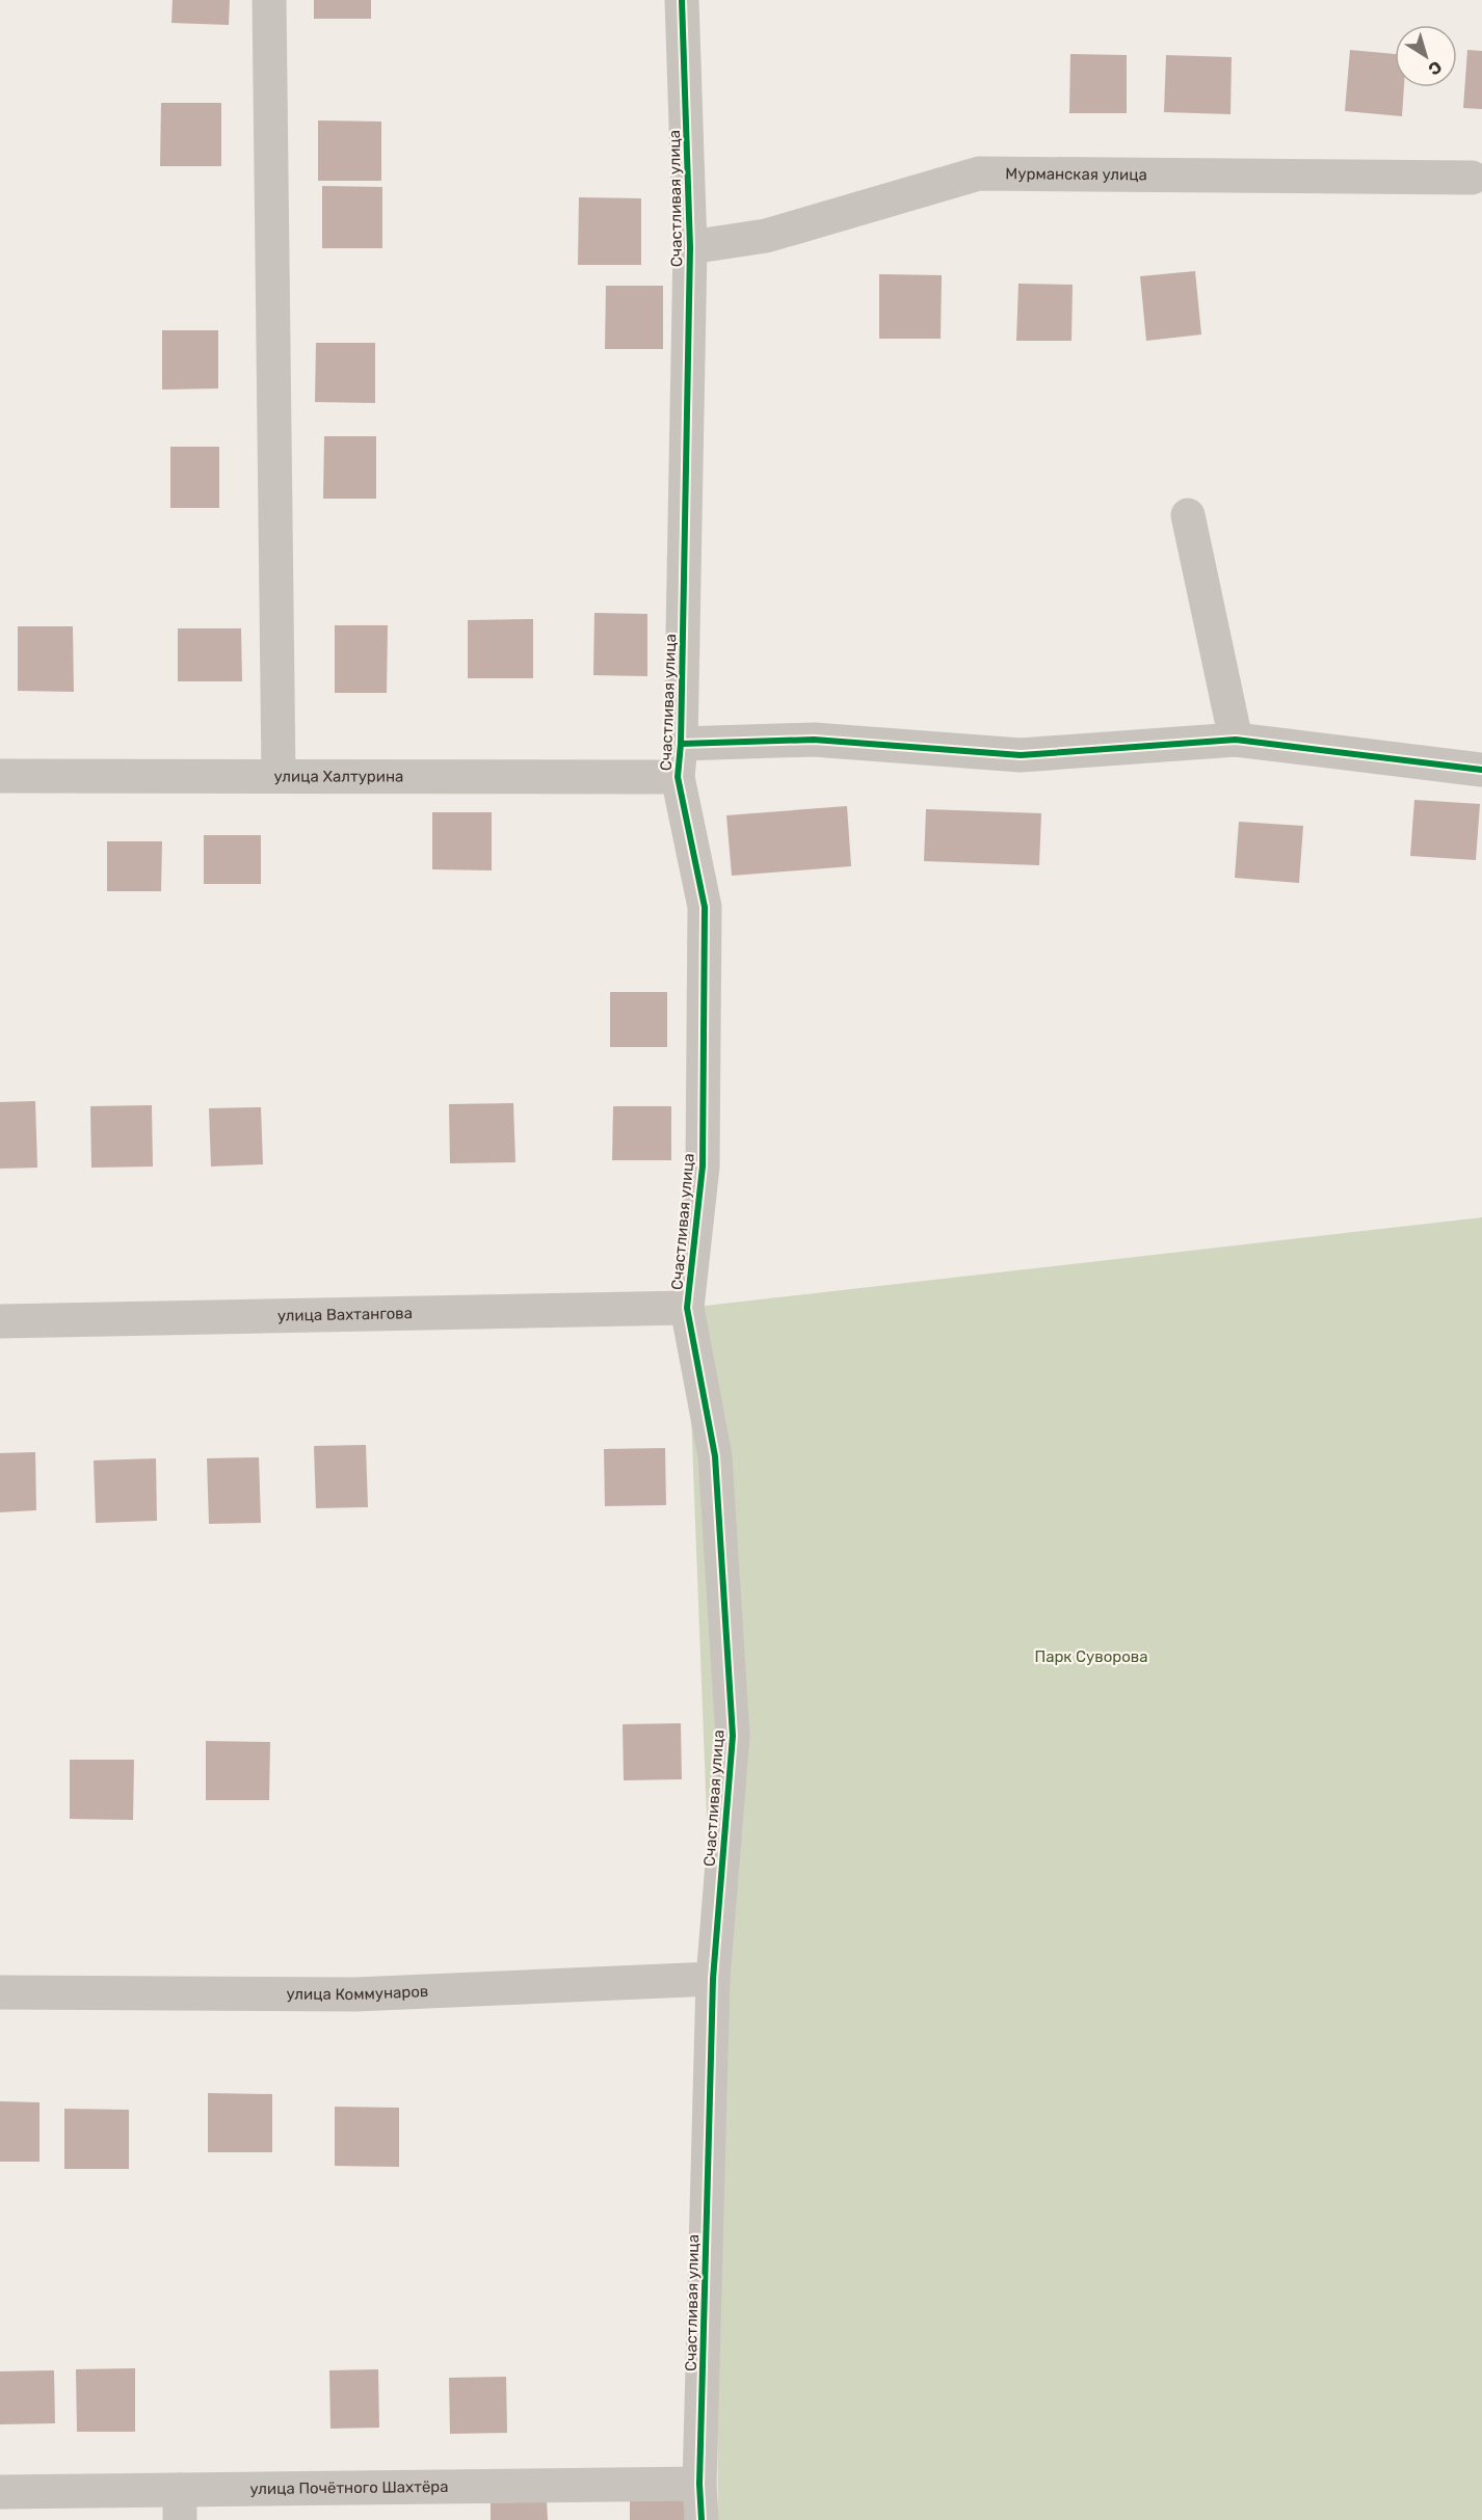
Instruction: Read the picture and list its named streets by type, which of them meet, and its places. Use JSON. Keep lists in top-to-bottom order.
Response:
{
  "streets": {
    "street": [
      "Мурманская улица",
      "Счастливая улица",
      "улица Халтурина",
      "улица Вахтангова",
      "улица Коммунаров",
      "улица Почётного Шахтёра"
    ]
  },
  "crossings": [
    ["Мурманская улица", "Счастливая улица"],
    ["Счастливая улица", "улица Халтурина"],
    ["Счастливая улица", "улица Вахтангова"],
    ["Счастливая улица", "улица Коммунаров"],
    ["Счастливая улица", "улица Почётного Шахтёра"]
  ],
  "parks": ["Парк Суворова"],
  "north": "bottom right"
}
